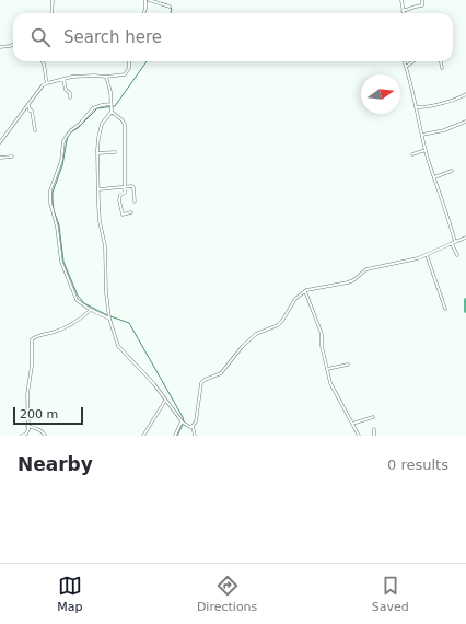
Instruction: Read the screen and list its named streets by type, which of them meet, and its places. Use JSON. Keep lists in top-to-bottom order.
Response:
{
  "scale_bar": "200 m",
  "north": "right",
  "page": {
    "search": "Search here",
    "scale": "200 m",
    "heading": ["Nearby", "0 results"],
    "nav": ["Map", "Directions", "Saved"]
  }
}
